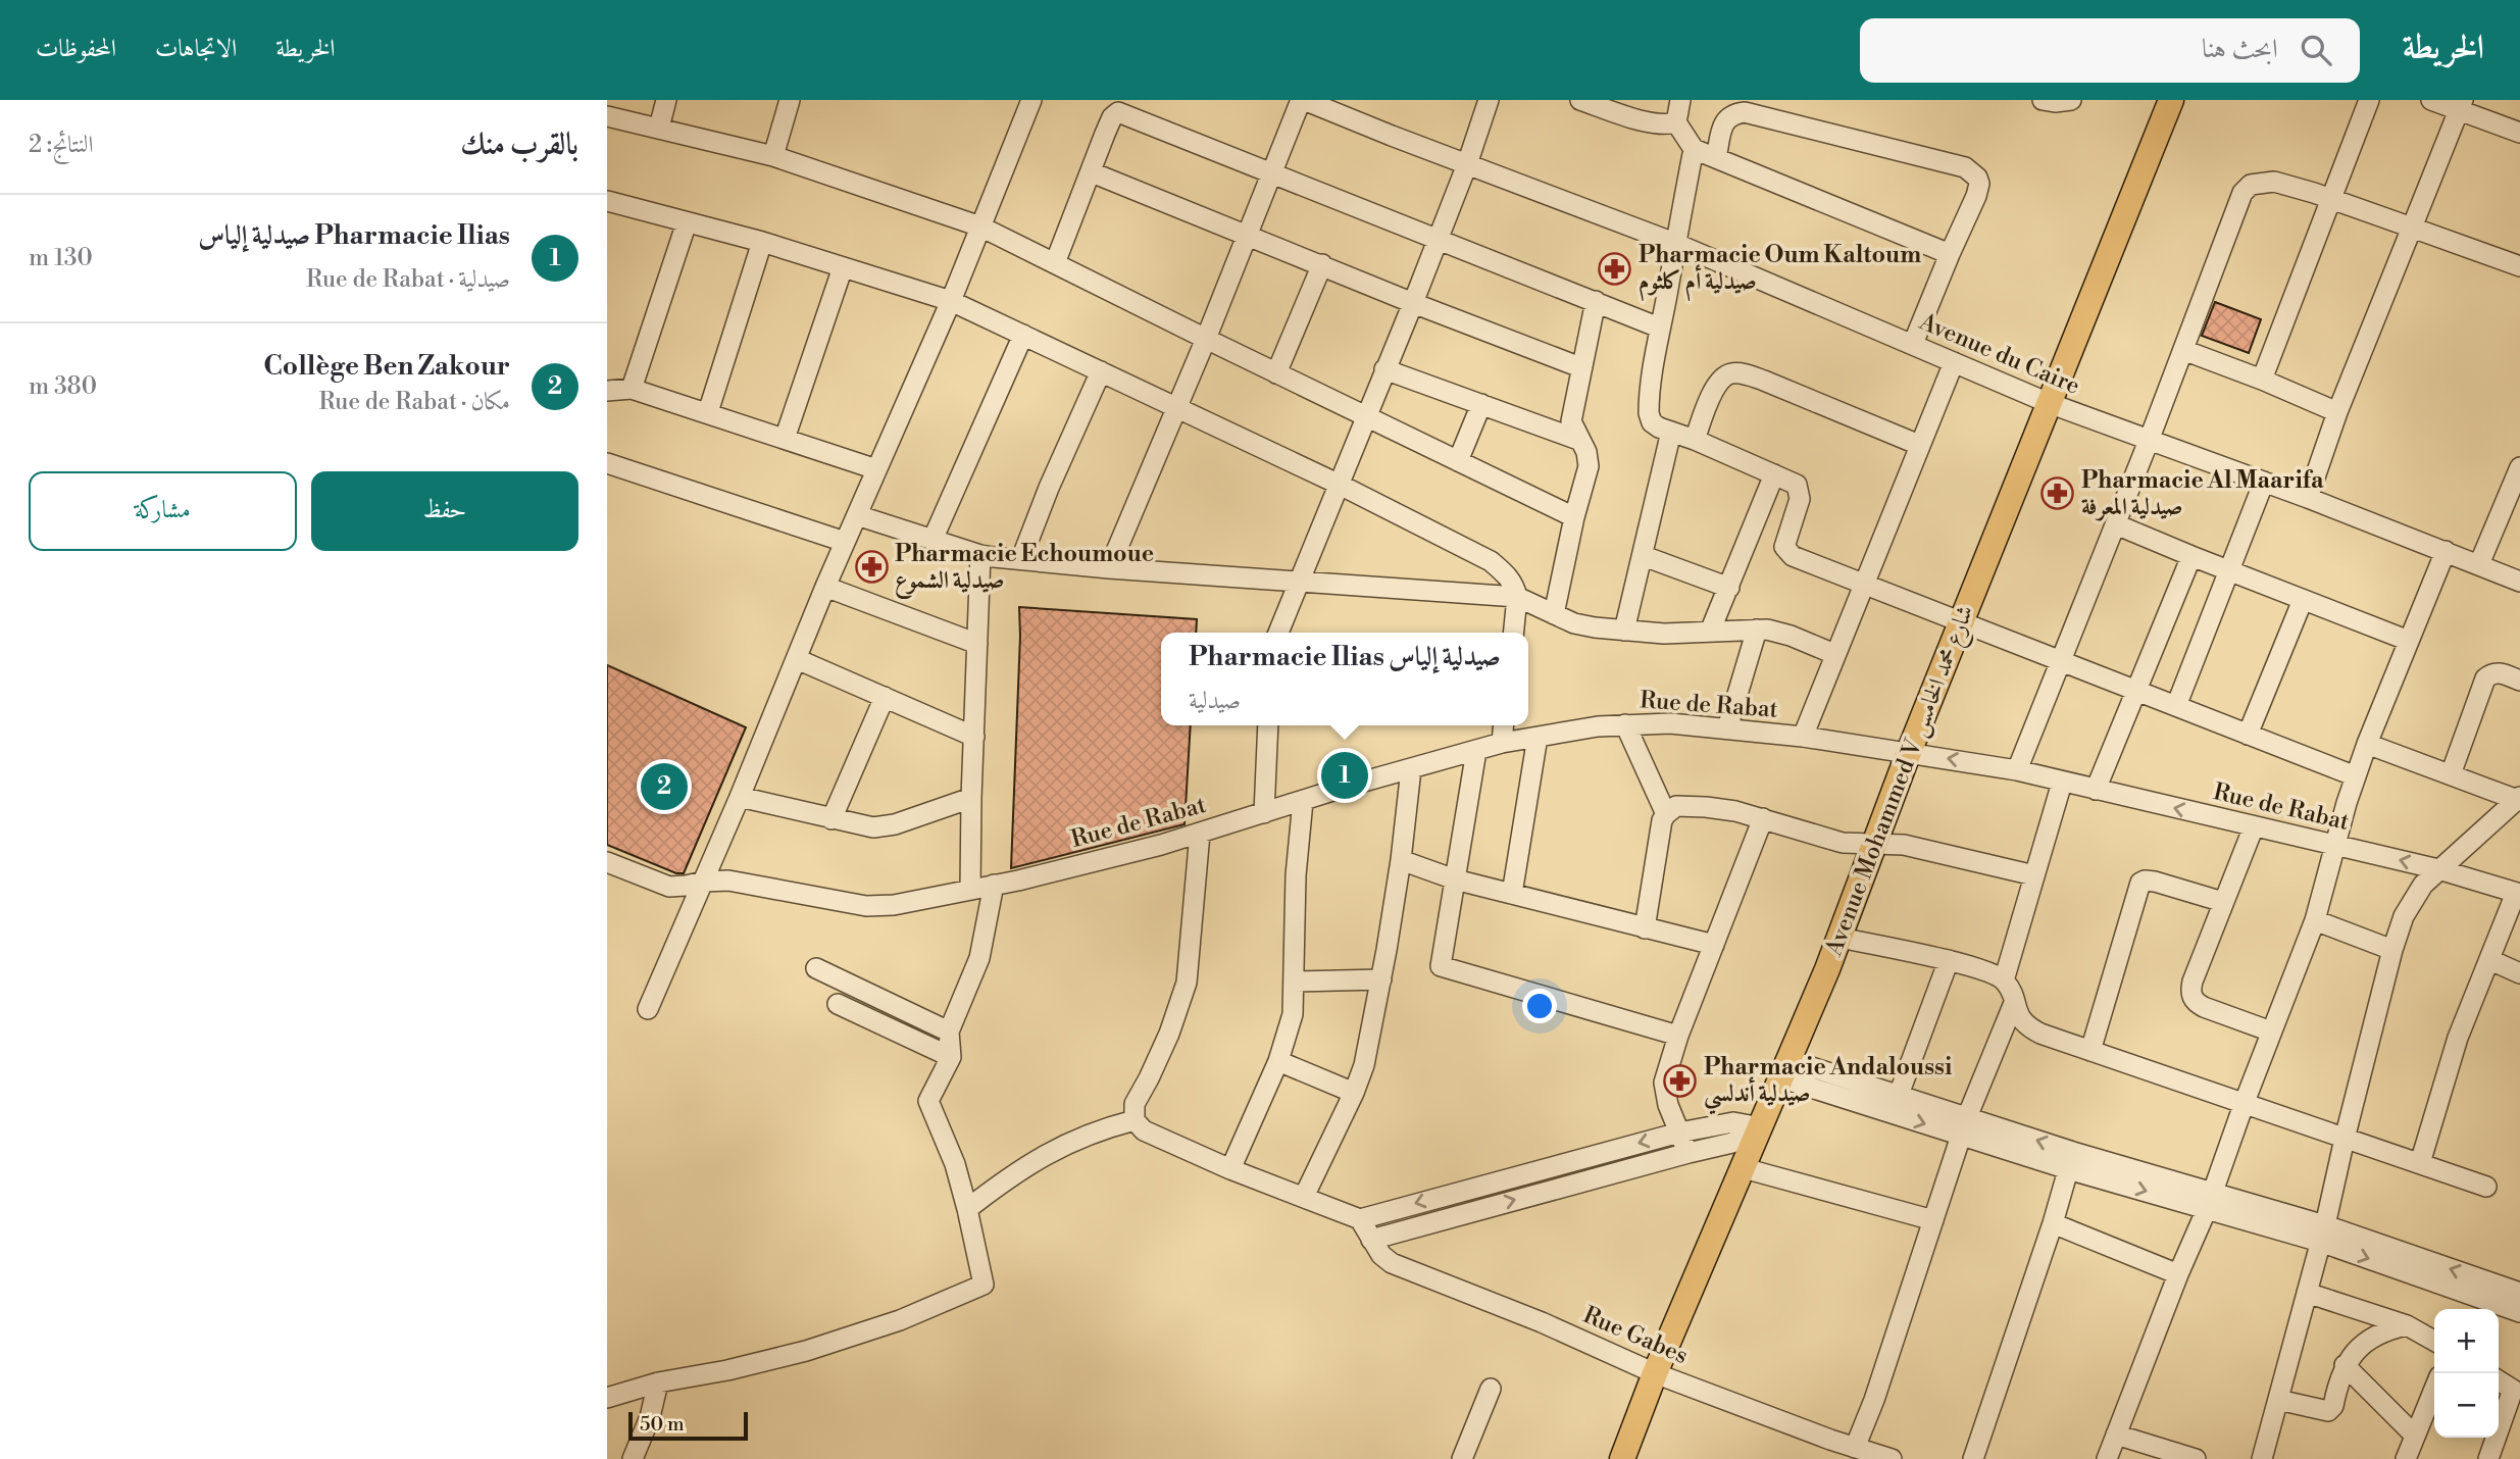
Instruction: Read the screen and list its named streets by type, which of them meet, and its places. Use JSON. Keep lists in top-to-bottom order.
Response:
{
  "streets": {
    "main road": ["Avenue Mohammed V شارع محمد الخامس"],
    "street": ["Avenue du Caire", "Rue de Rabat", "Rue Gabes"]
  },
  "crossings": [
    ["Avenue du Caire", "Avenue Mohammed V شارع محمد الخامس"],
    ["Rue de Rabat", "Avenue Mohammed V شارع محمد الخامس"],
    ["Avenue Mohammed V شارع محمد الخامس", "Rue Gabes"]
  ],
  "places": {
    "pharmacy": [
      "Pharmacie Oum Kaltoum صيدلية أم كلثوم",
      "Pharmacie Al Maarifa صيدلية المعرفة",
      "Pharmacie Echoumoue صيدلية الشموع",
      "Pharmacie Andaloussi صيدلية أندلسي"
    ]
  },
  "scale_bar": "50 m",
  "page": {
    "header": "الخريطة",
    "search": "ابحث هنا",
    "nav": ["الخريطة", "الاتجاهات", "المحفوظات"],
    "heading": ["بالقرب منك", "النتائج: 2"],
    "list": [
      {
        "mark": "1",
        "name": "Pharmacie Ilias صيدلية إلياس",
        "note": "صيدلية · Rue de Rabat",
        "value": "130 m"
      },
      {
        "mark": "2",
        "name": "Collège Ben Zakour",
        "note": "مكان · Rue de Rabat",
        "value": "380 m"
      }
    ],
    "buttons": ["حفظ", "مشاركة"],
    "popup": ["Pharmacie Ilias صيدلية إلياس", "صيدلية"],
    "pins": ["1", "2"],
    "map_buttons": ["+", "−"],
    "scale": "50 m"
  }
}
